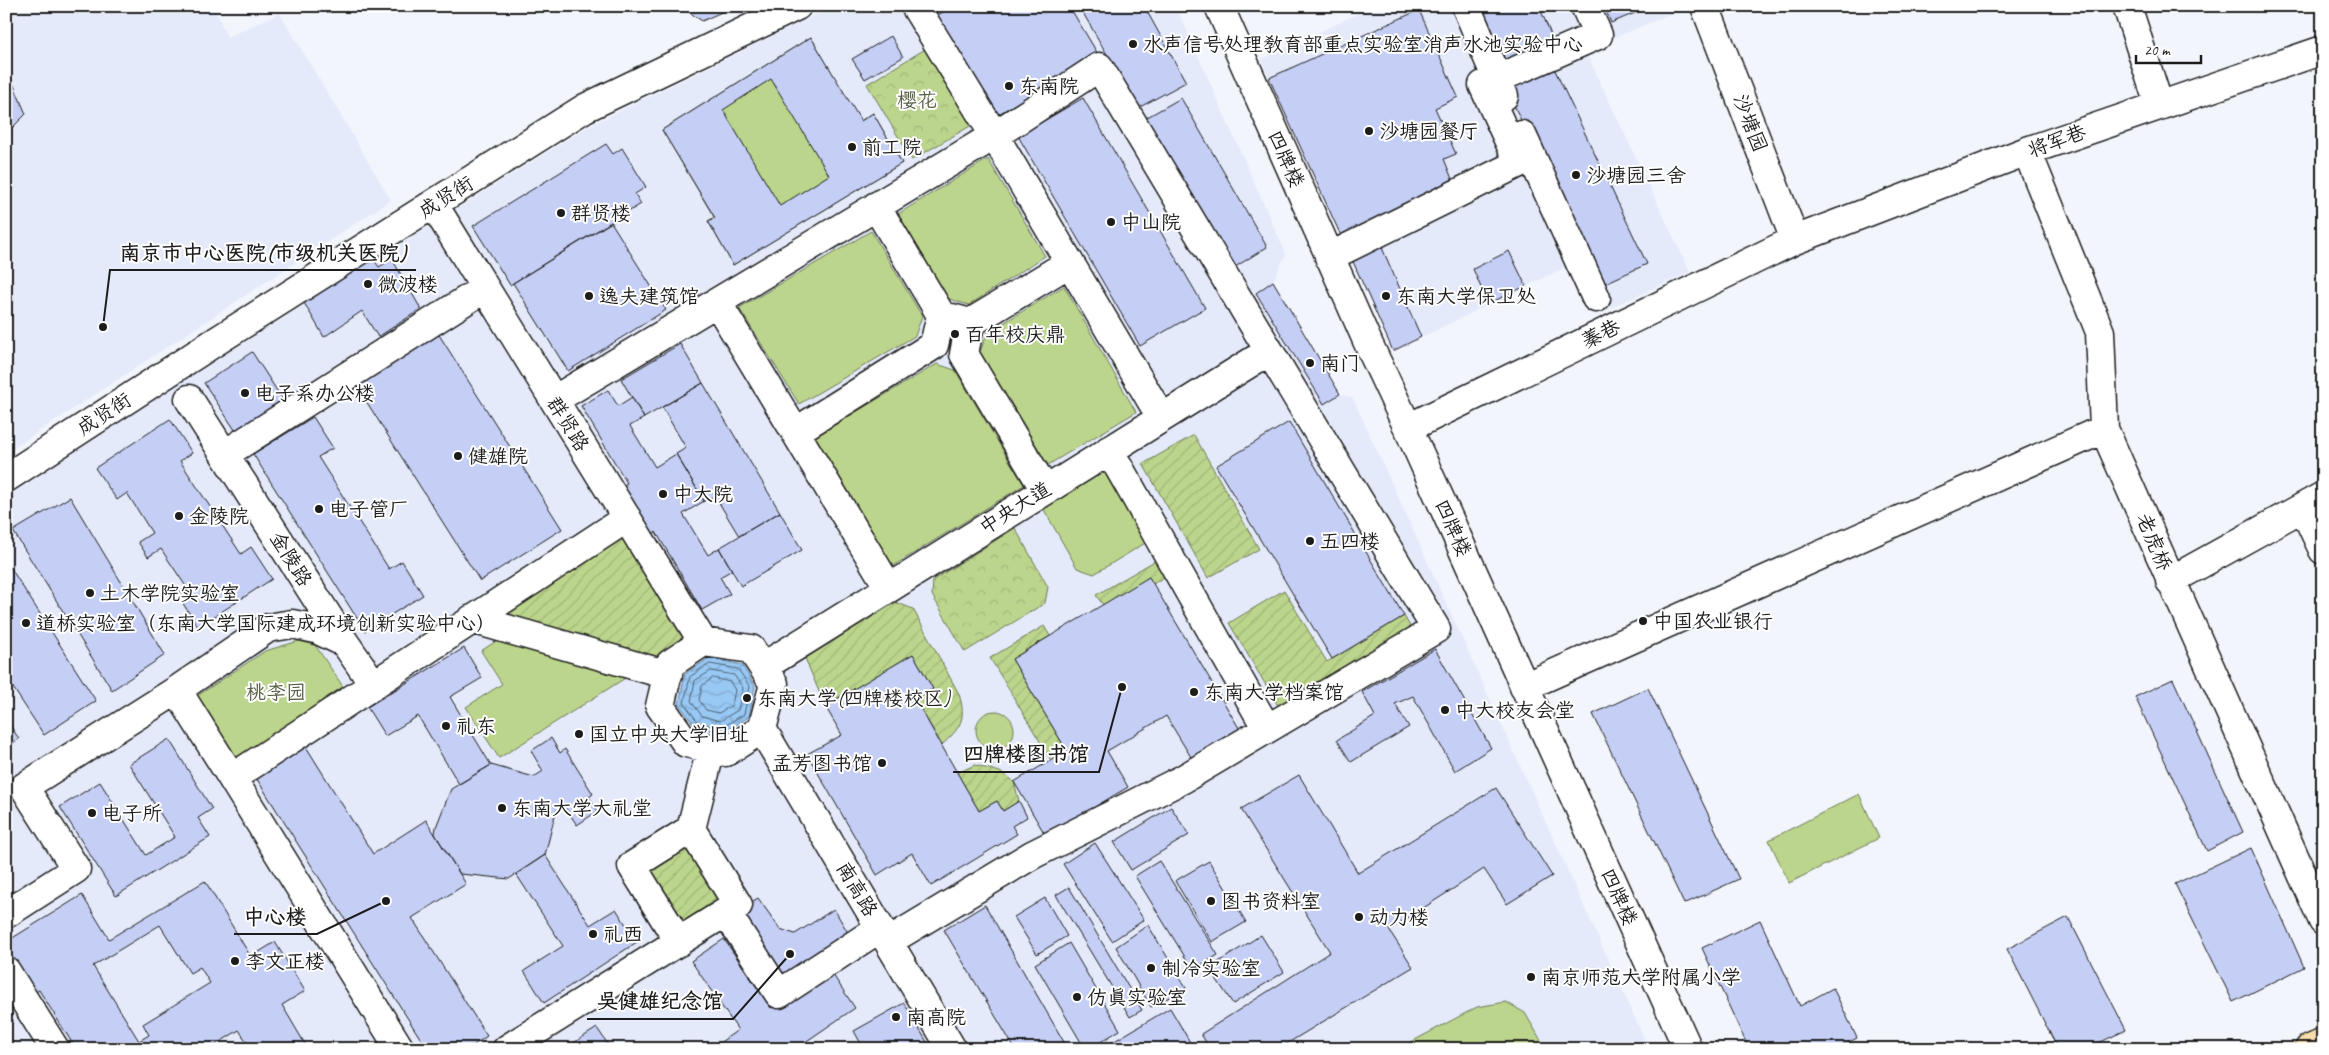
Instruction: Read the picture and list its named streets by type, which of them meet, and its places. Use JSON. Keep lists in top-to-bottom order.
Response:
{
  "streets": {
    "street": [
      "沙塘园",
      "将军巷",
      "四牌楼",
      "成贤街",
      "蓁巷",
      "群贤路",
      "中央大道",
      "老虎桥",
      "金陵路",
      "南高路"
    ]
  },
  "crossings": [
    ["沙塘园", "将军巷"],
    ["沙塘园", "蓁巷"],
    ["将军巷", "蓁巷"],
    ["将军巷", "老虎桥"],
    ["四牌楼", "蓁巷"],
    ["成贤街", "群贤路"],
    ["群贤路", "中央大道"],
    ["群贤路", "南高路"],
    ["中央大道", "南高路"]
  ],
  "parks": ["樱花", "桃李园"],
  "places": [
    "水声信号处理教育部重点实验室消声水池实验中心",
    "东南院",
    "沙塘园餐厅",
    "前工院",
    "沙塘园三舍",
    "群贤楼",
    "中山院",
    "微波楼",
    "逸夫建筑馆",
    "东南大学保卫处",
    "南京市中心医院(市级机关医院)",
    "百年校庆鼎",
    "南门",
    "电子系办公楼",
    "健雄院",
    "中大院",
    "电子管厂",
    "金陵院",
    "五四楼",
    "土木学院实验室",
    "中国农业银行",
    "道桥实验室（东南大学国际建成环境创新实验中心）",
    "四牌楼图书馆",
    "东南大学档案馆",
    "东南大学(四牌楼校区)",
    "中大校友会堂",
    "礼东",
    "国立中央大学旧址",
    "孟芳图书馆",
    "东南大学大礼堂",
    "电子所",
    "中心楼",
    "图书资料室",
    "动力楼",
    "礼西",
    "吴健雄纪念馆",
    "李文正楼",
    "制冷实验室",
    "南京师范大学附属小学",
    "仿真实验室",
    "南高院"
  ],
  "scale_bar": "20 m"
}
